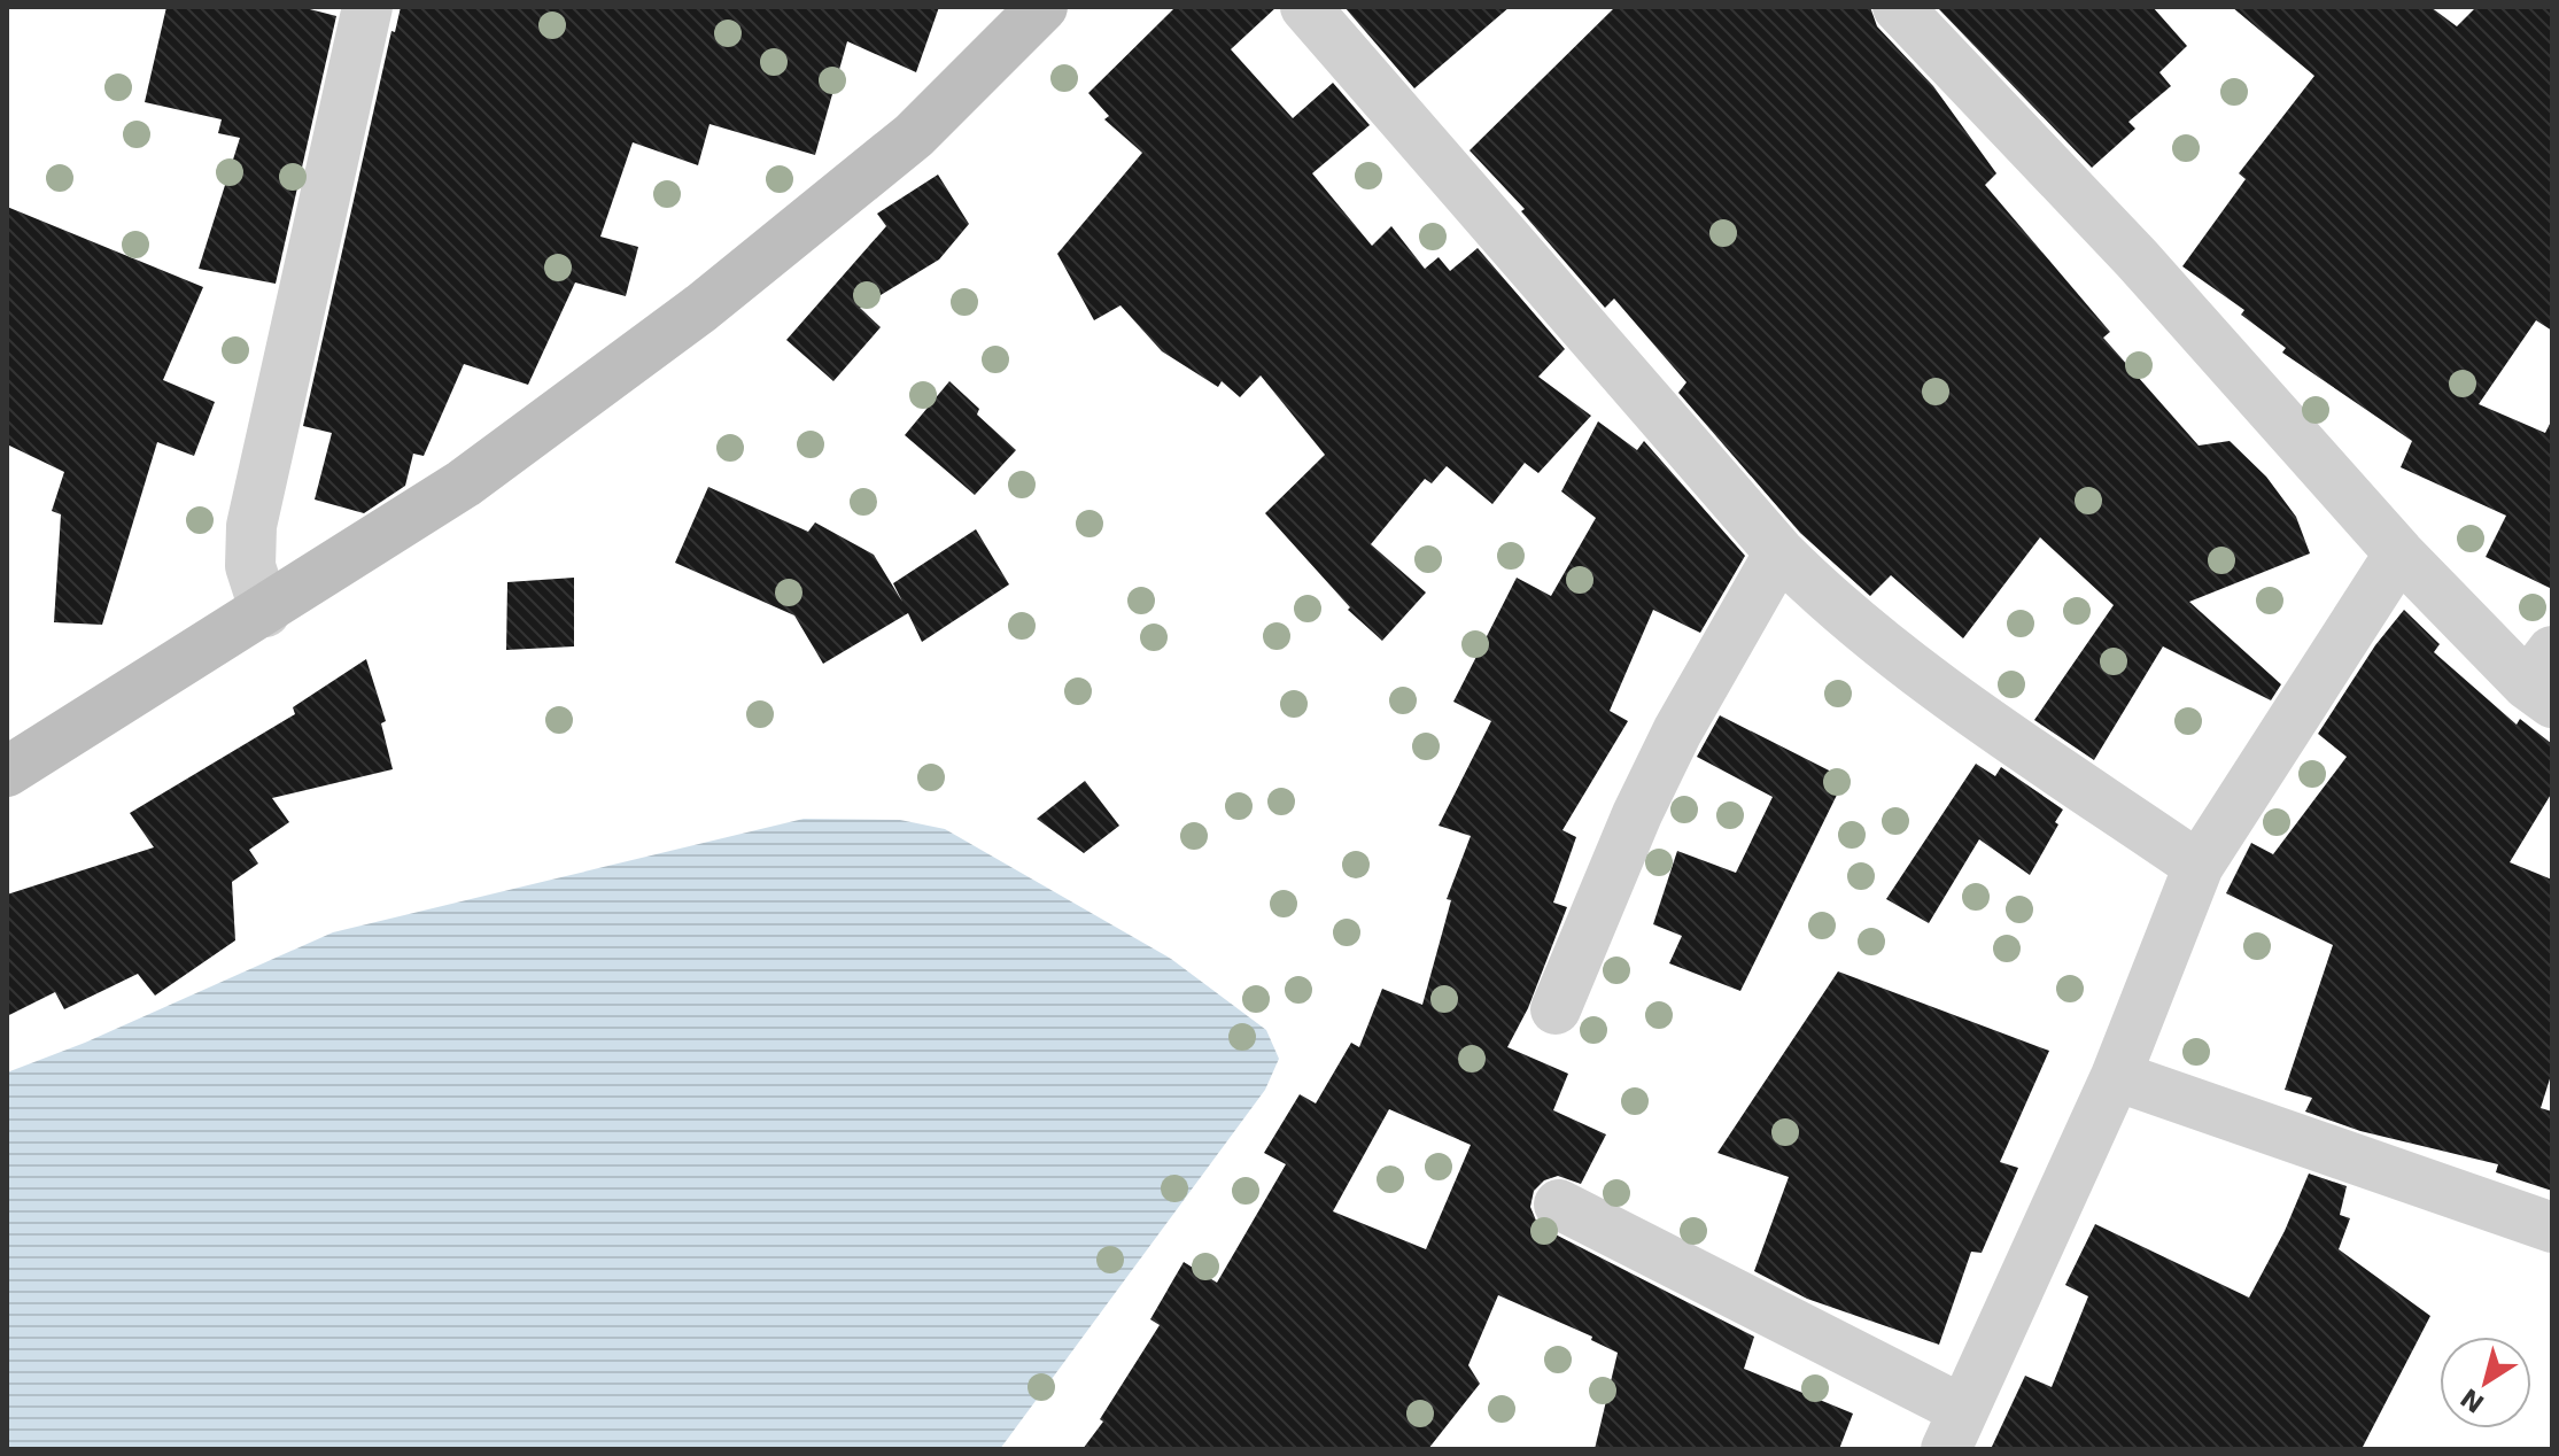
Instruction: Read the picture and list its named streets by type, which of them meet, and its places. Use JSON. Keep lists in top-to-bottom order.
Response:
{
  "north": "bottom left"
}
